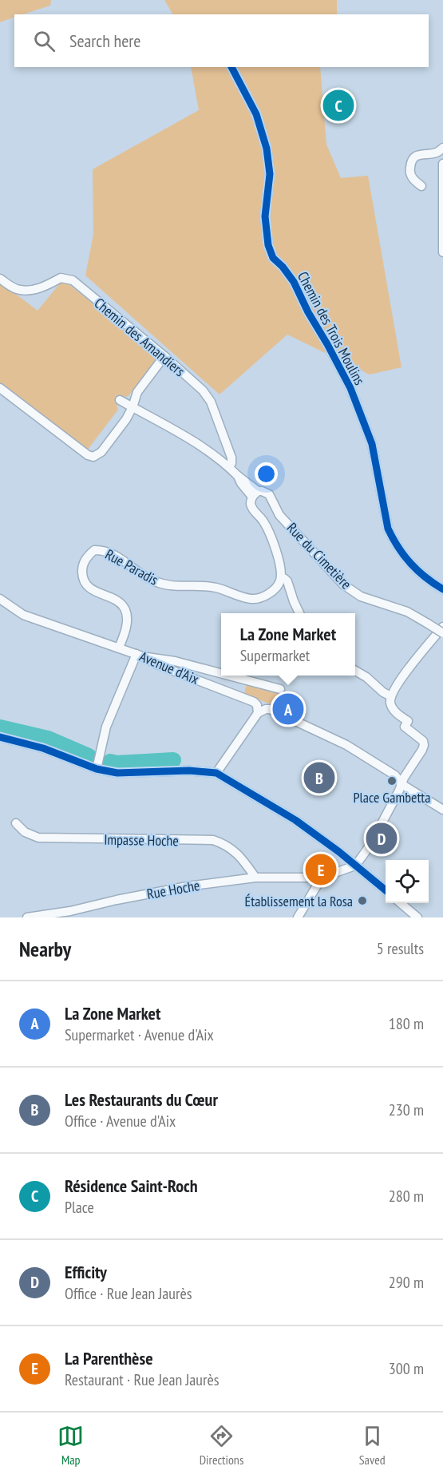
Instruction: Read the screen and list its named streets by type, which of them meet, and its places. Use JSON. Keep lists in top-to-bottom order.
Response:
{
  "streets": {
    "street": [
      "Chemin des Trois Moulins",
      "Chemin des Amandiers",
      "Rue du Cimetière",
      "Rue Paradis",
      "Avenue d'Aix",
      "Impasse Hoche",
      "Rue Hoche"
    ]
  },
  "crossings": [
    ["Chemin des Amandiers", "Rue du Cimetière"],
    ["Rue Paradis", "Avenue d'Aix"],
    ["Impasse Hoche", "Rue Hoche"]
  ],
  "places": ["Place Gambetta", "Établissement la Rosa"],
  "page": {
    "search": "Search here",
    "pins": [
      "C",
      "A",
      "B",
      "D",
      "E"
    ],
    "popup": ["La Zone Market", "Supermarket"],
    "heading": ["Nearby", "5 results"],
    "list": [
      {
        "mark": "A",
        "name": "La Zone Market",
        "note": "Supermarket · Avenue d'Aix",
        "value": "180 m"
      },
      {
        "mark": "B",
        "name": "Les Restaurants du Cœur",
        "note": "Office · Avenue d'Aix",
        "value": "230 m"
      },
      {
        "mark": "C",
        "name": "Résidence Saint-Roch",
        "note": "Place",
        "value": "280 m"
      },
      {
        "mark": "D",
        "name": "Efficity",
        "note": "Office · Rue Jean Jaurès",
        "value": "290 m"
      },
      {
        "mark": "E",
        "name": "La Parenthèse",
        "note": "Restaurant · Rue Jean Jaurès",
        "value": "300 m"
      }
    ],
    "nav": ["Map", "Directions", "Saved"]
  }
}
